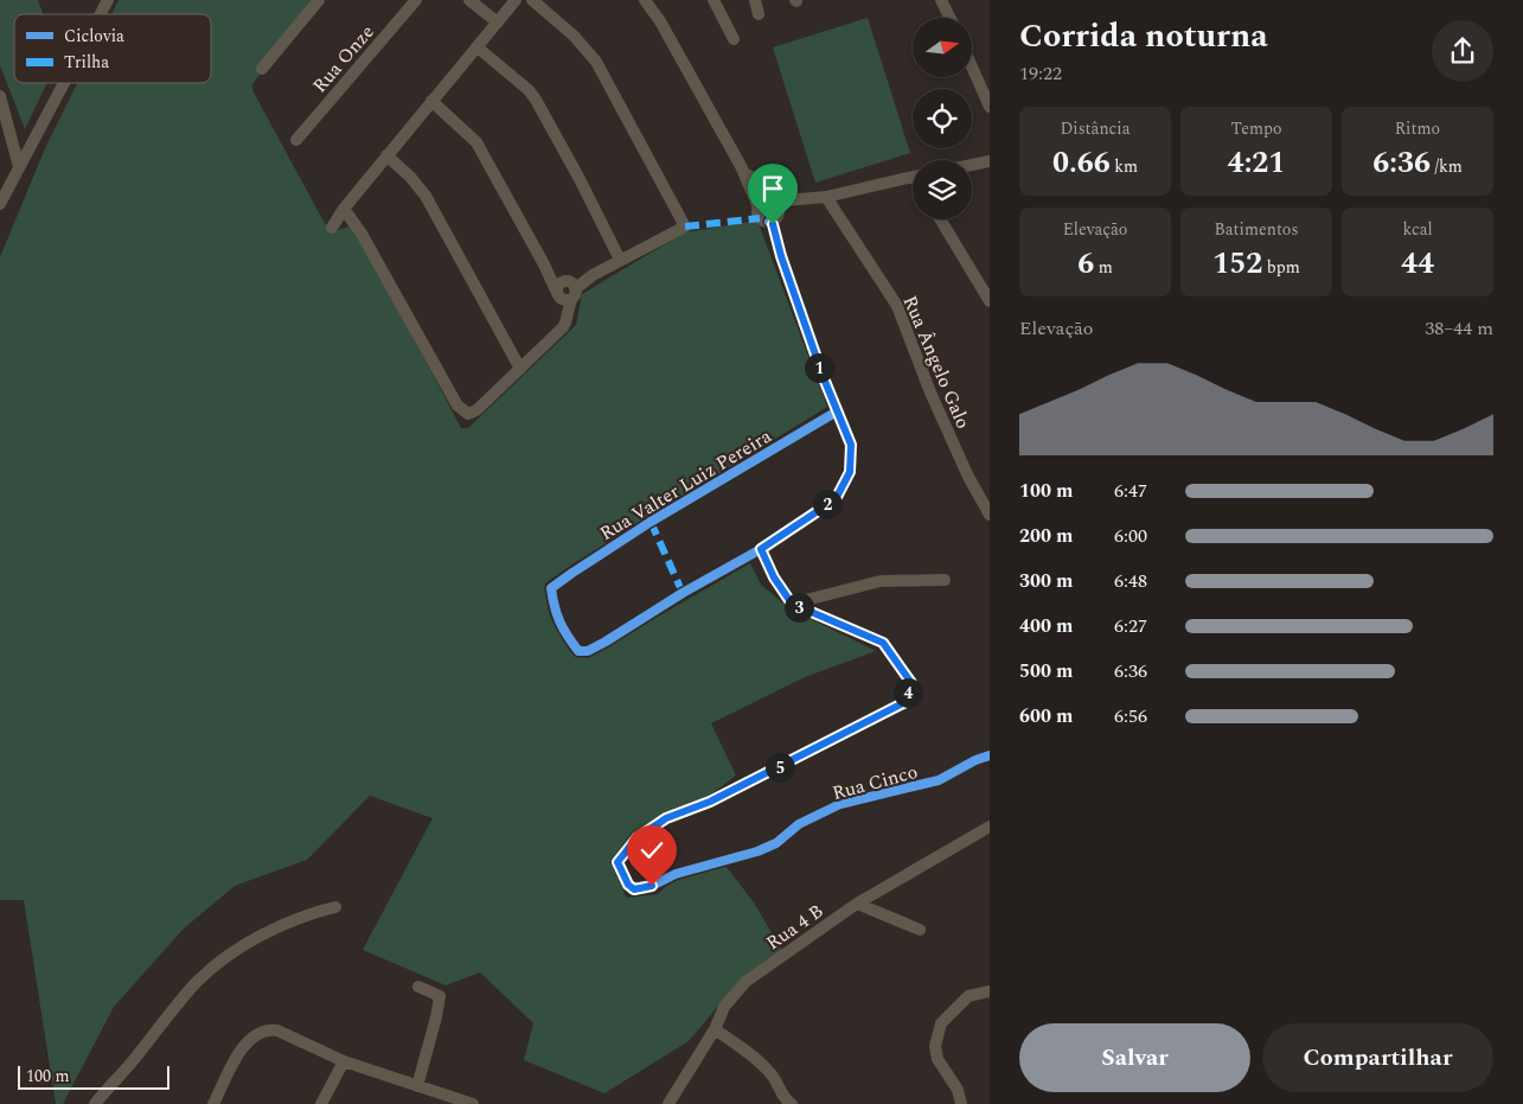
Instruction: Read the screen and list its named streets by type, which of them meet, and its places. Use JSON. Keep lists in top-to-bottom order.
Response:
{
  "streets": {
    "street": [
      "Rua Onze",
      "Rua Ângelo Galo",
      "Rua Valter Luiz Pereira",
      "Rua Cinco",
      "Rua 4 B"
    ]
  },
  "legend": ["Ciclovia", "Trilha"],
  "scale_bar": "100 m",
  "north": "right",
  "page": {
    "heading": ["Corrida noturna", "19:22"],
    "stats": [
      ["Distância", "0.66 km"],
      ["Tempo", "4:21"],
      ["Ritmo", "6:36 /km"],
      ["Elevação", "6 m"],
      ["Batimentos", "152 bpm"],
      ["kcal", "44"]
    ],
    "chart": ["Elevação", "38–44 m"],
    "pins": [
      "1",
      "2",
      "3",
      "4",
      "5"
    ],
    "list": [
      {
        "name": "100 m",
        "note": "6:47"
      },
      {
        "name": "200 m",
        "note": "6:00"
      },
      {
        "name": "300 m",
        "note": "6:48"
      },
      {
        "name": "400 m",
        "note": "6:27"
      },
      {
        "name": "500 m",
        "note": "6:36"
      },
      {
        "name": "600 m",
        "note": "6:56"
      }
    ],
    "buttons": ["Salvar", "Compartilhar"],
    "scale": "100 m"
  }
}
